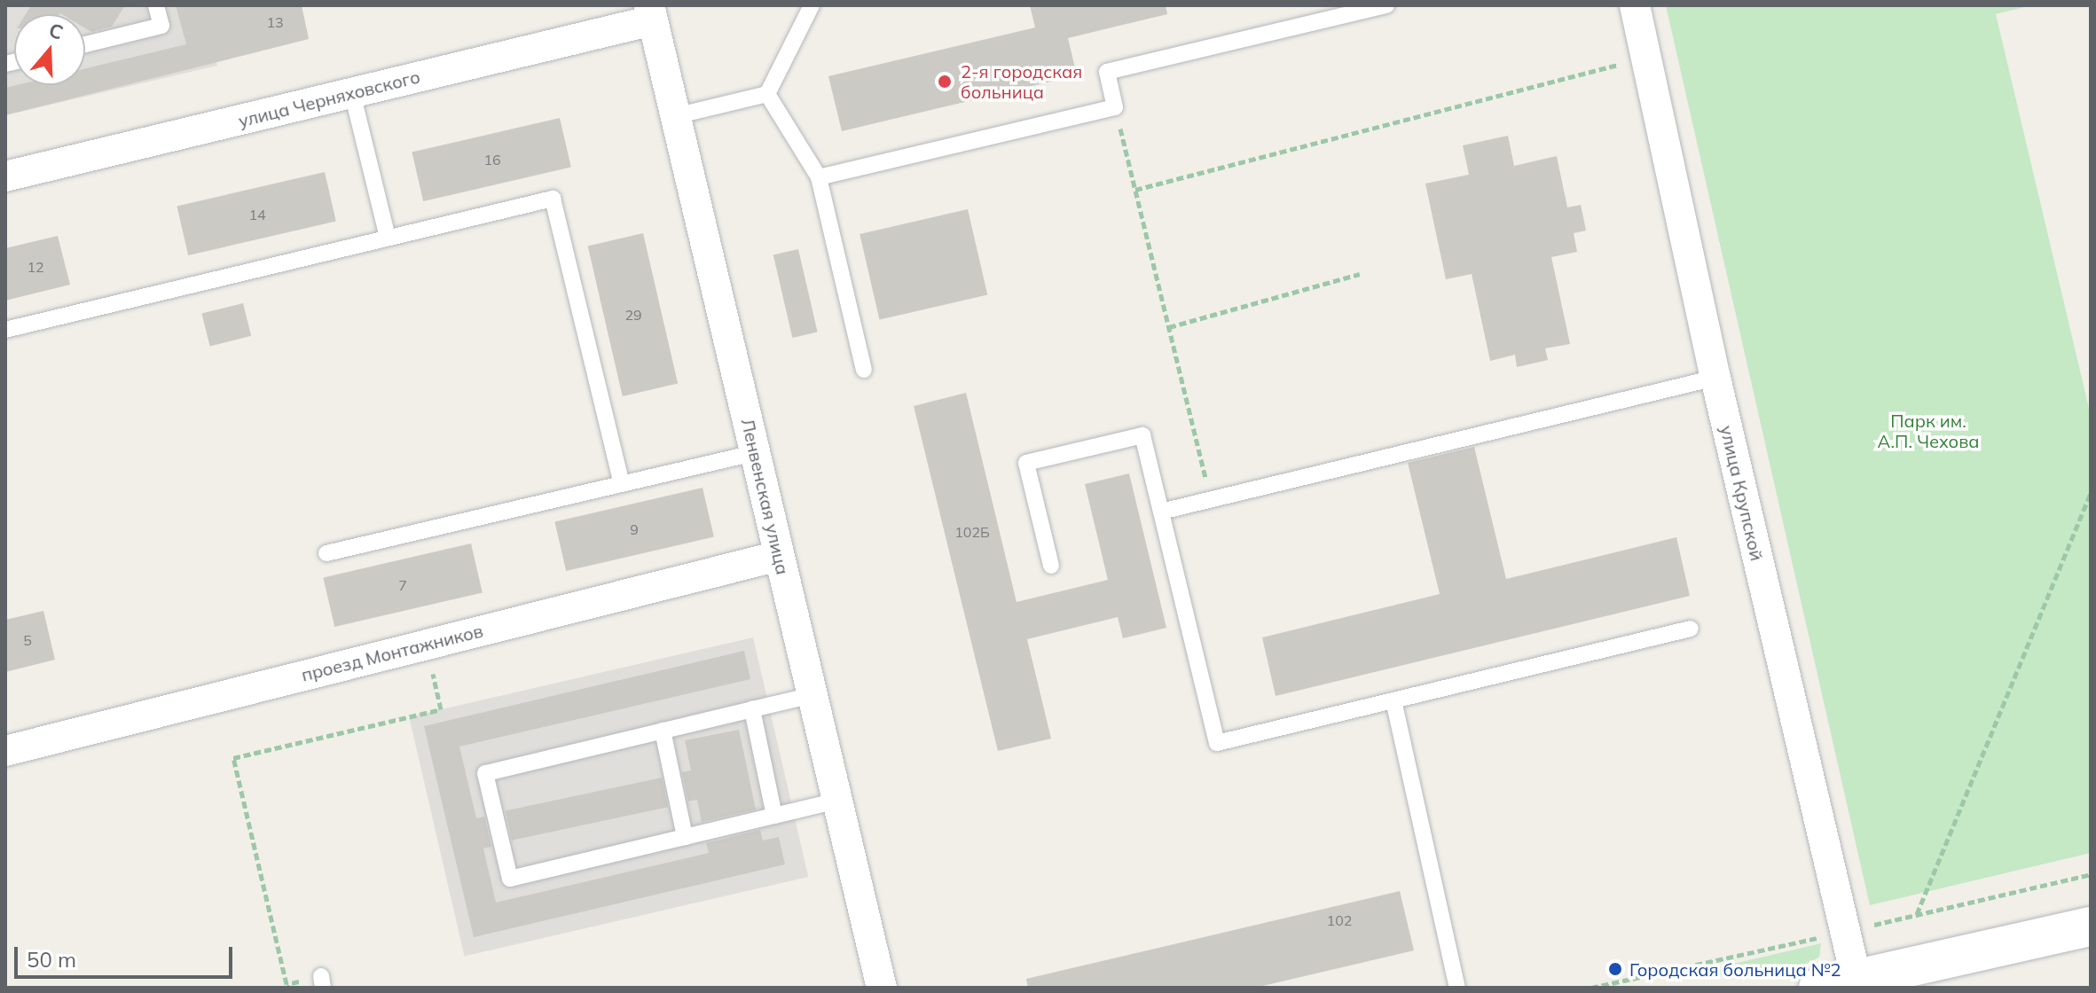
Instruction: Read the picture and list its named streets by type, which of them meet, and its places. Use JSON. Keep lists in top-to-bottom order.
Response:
{
  "streets": {
    "street": [
      "улица Черняховского",
      "улица Крупской",
      "Ленвенская улица",
      "проезд Монтажников"
    ]
  },
  "crossings": [
    ["улица Черняховского", "Ленвенская улица"],
    ["Ленвенская улица", "проезд Монтажников"]
  ],
  "parks": ["Парк им. А.П. Чехова"],
  "places": ["2-я городская больница", "Городская больница №2"],
  "house_numbers": [
    "13",
    "16",
    "14",
    "12",
    "29",
    "9",
    "102Б",
    "7",
    "5",
    "102"
  ],
  "scale_bar": "50 m",
  "north": "top"
}
